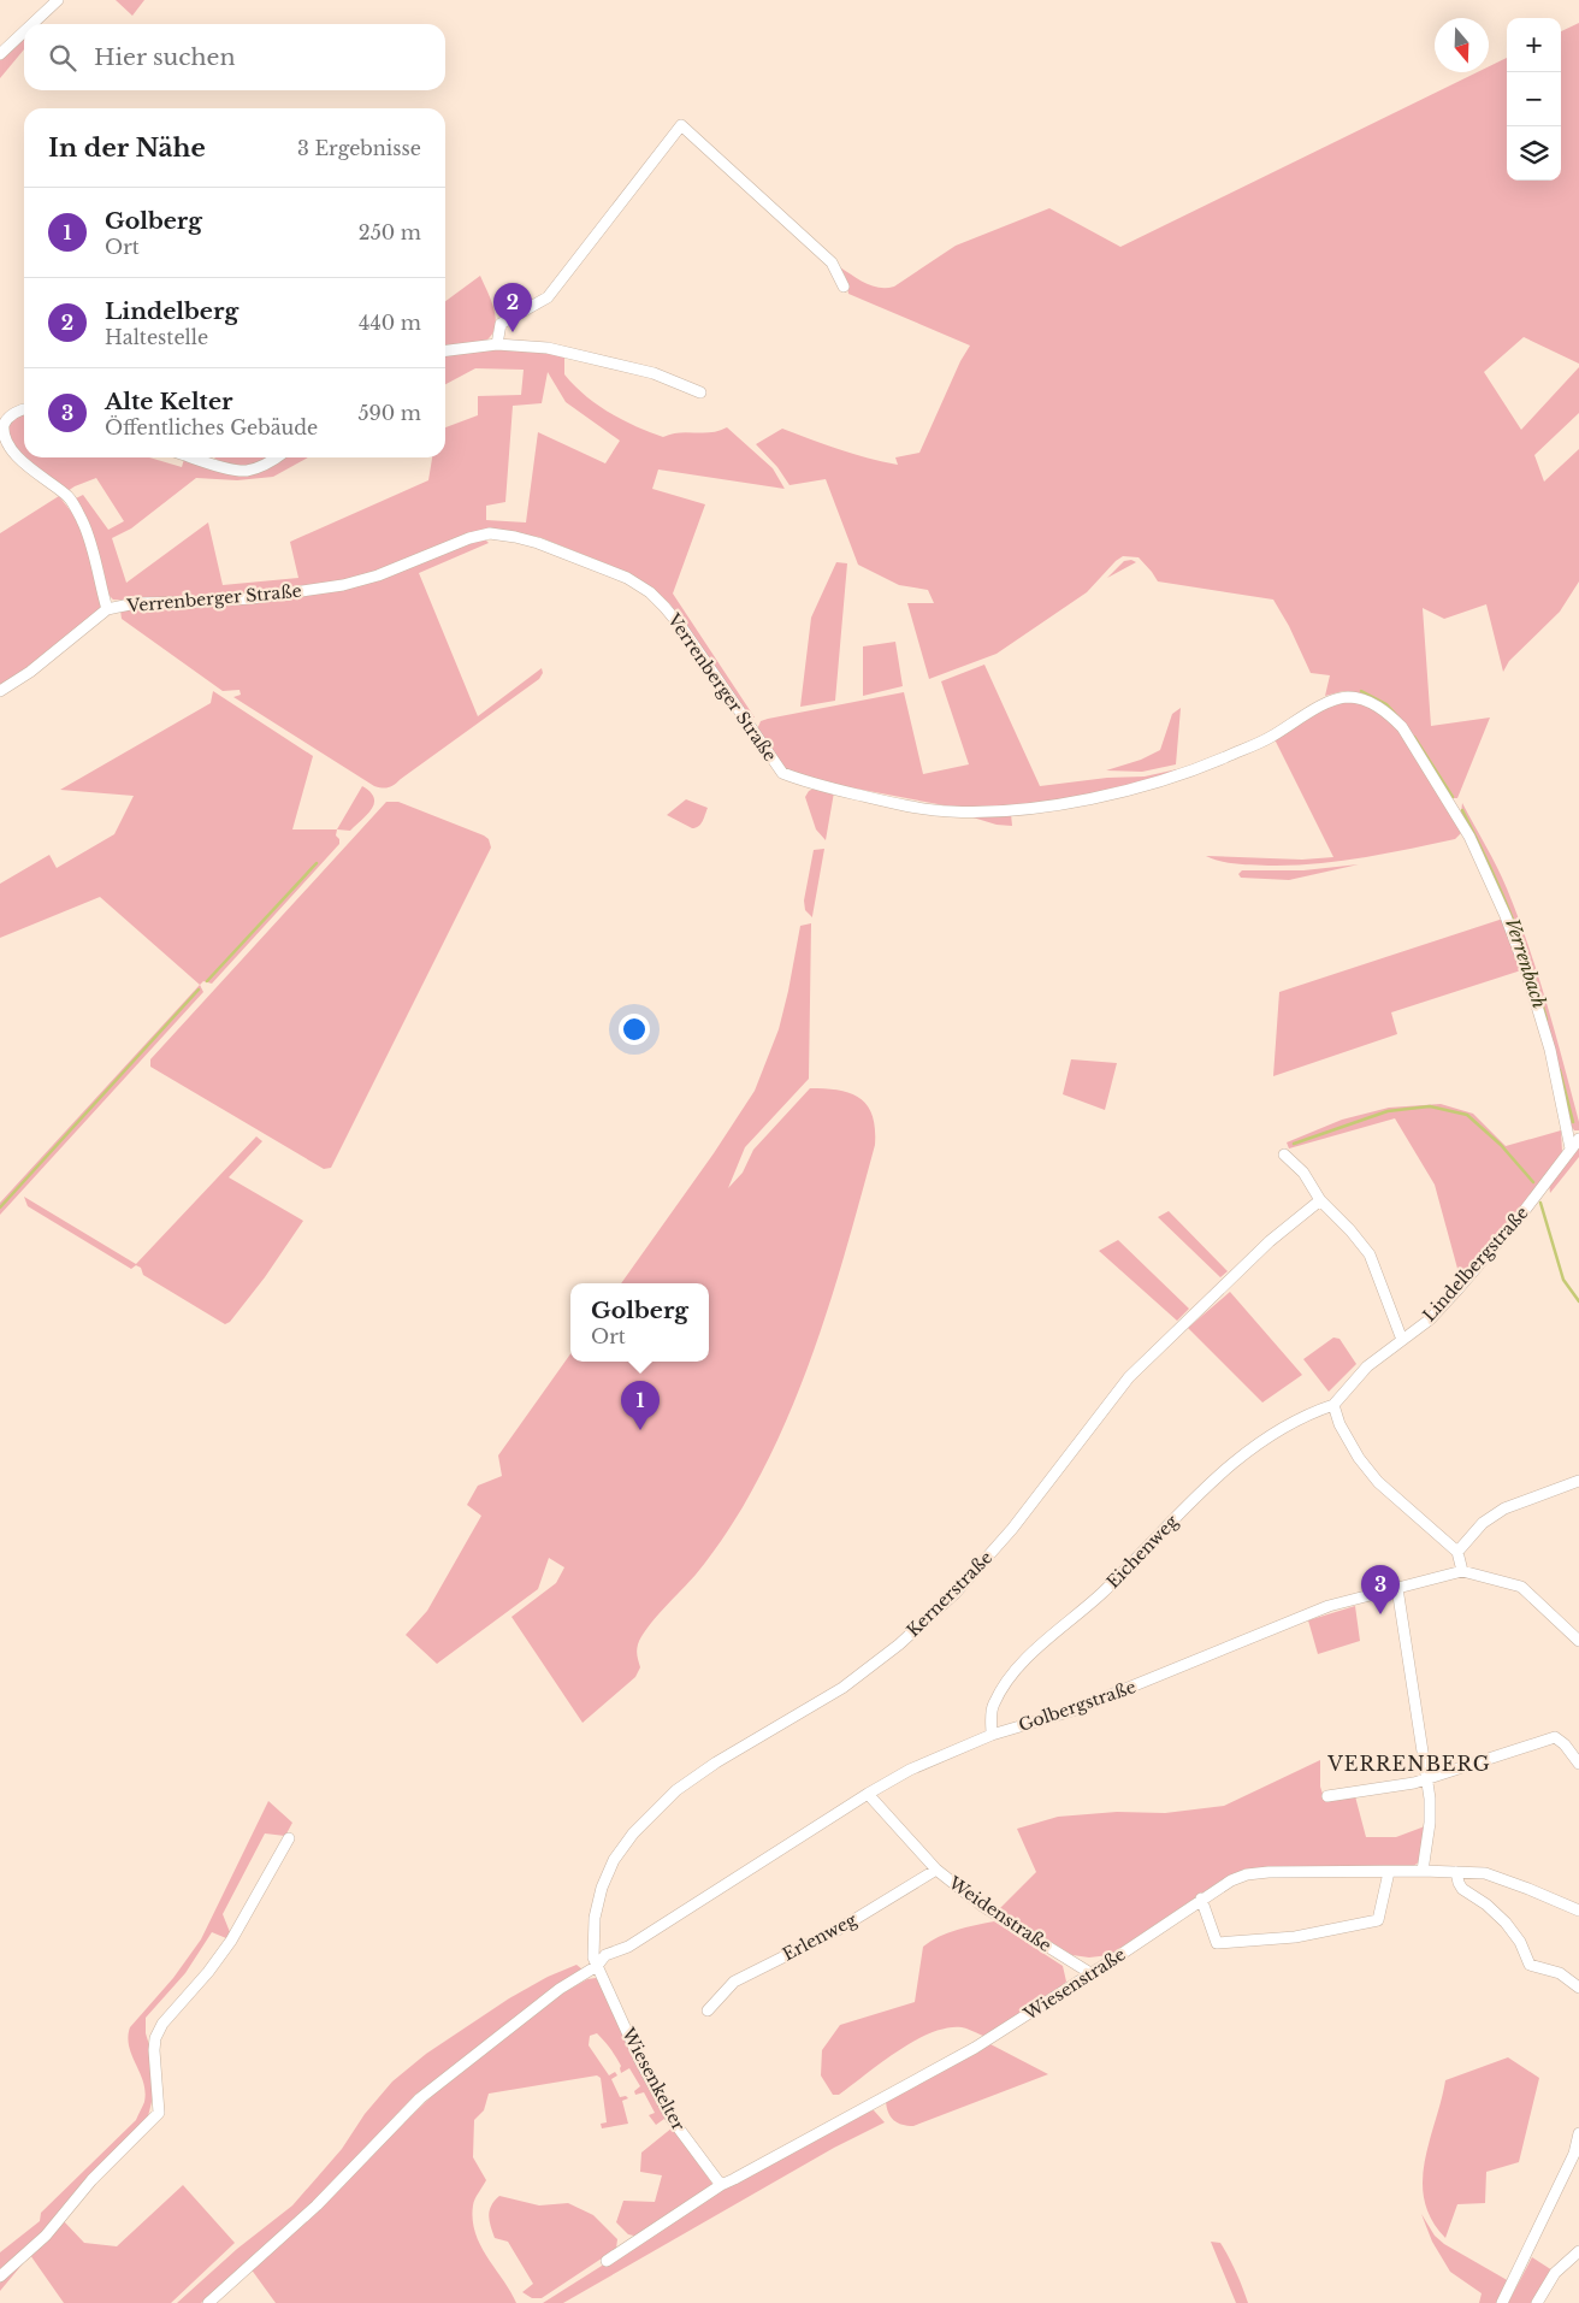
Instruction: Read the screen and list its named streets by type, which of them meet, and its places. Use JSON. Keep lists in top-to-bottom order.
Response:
{
  "streets": {
    "street": [
      "Verrenberger Straße",
      "Lindelbergstraße",
      "Eichenweg",
      "Kernerstraße",
      "Golbergstraße",
      "Weidenstraße",
      "Erlenweg",
      "Wiesenstraße",
      "Wiesenkelter"
    ]
  },
  "crossings": [
    ["Verrenberger Straße", "Lindelbergstraße"],
    ["Lindelbergstraße", "Eichenweg"],
    ["Eichenweg", "Golbergstraße"],
    ["Kernerstraße", "Golbergstraße"],
    ["Kernerstraße", "Wiesenkelter"],
    ["Golbergstraße", "Weidenstraße"],
    ["Golbergstraße", "Wiesenkelter"],
    ["Weidenstraße", "Erlenweg"],
    ["Weidenstraße", "Wiesenstraße"],
    ["Wiesenstraße", "Wiesenkelter"]
  ],
  "districts": ["VERRENBERG"],
  "water": ["Verrenbach"],
  "north": "bottom",
  "page": {
    "map_buttons": ["+", "−"],
    "search": "Hier suchen",
    "heading": ["In der Nähe", "3 Ergebnisse"],
    "list": [
      {
        "mark": "1",
        "name": "Golberg",
        "note": "Ort",
        "value": "250 m"
      },
      {
        "mark": "2",
        "name": "Lindelberg",
        "note": "Haltestelle",
        "value": "440 m"
      },
      {
        "mark": "3",
        "name": "Alte Kelter",
        "note": "Öffentliches Gebäude",
        "value": "590 m"
      }
    ],
    "pins": ["2", "1", "3"],
    "popup": ["Golberg", "Ort"]
  }
}
